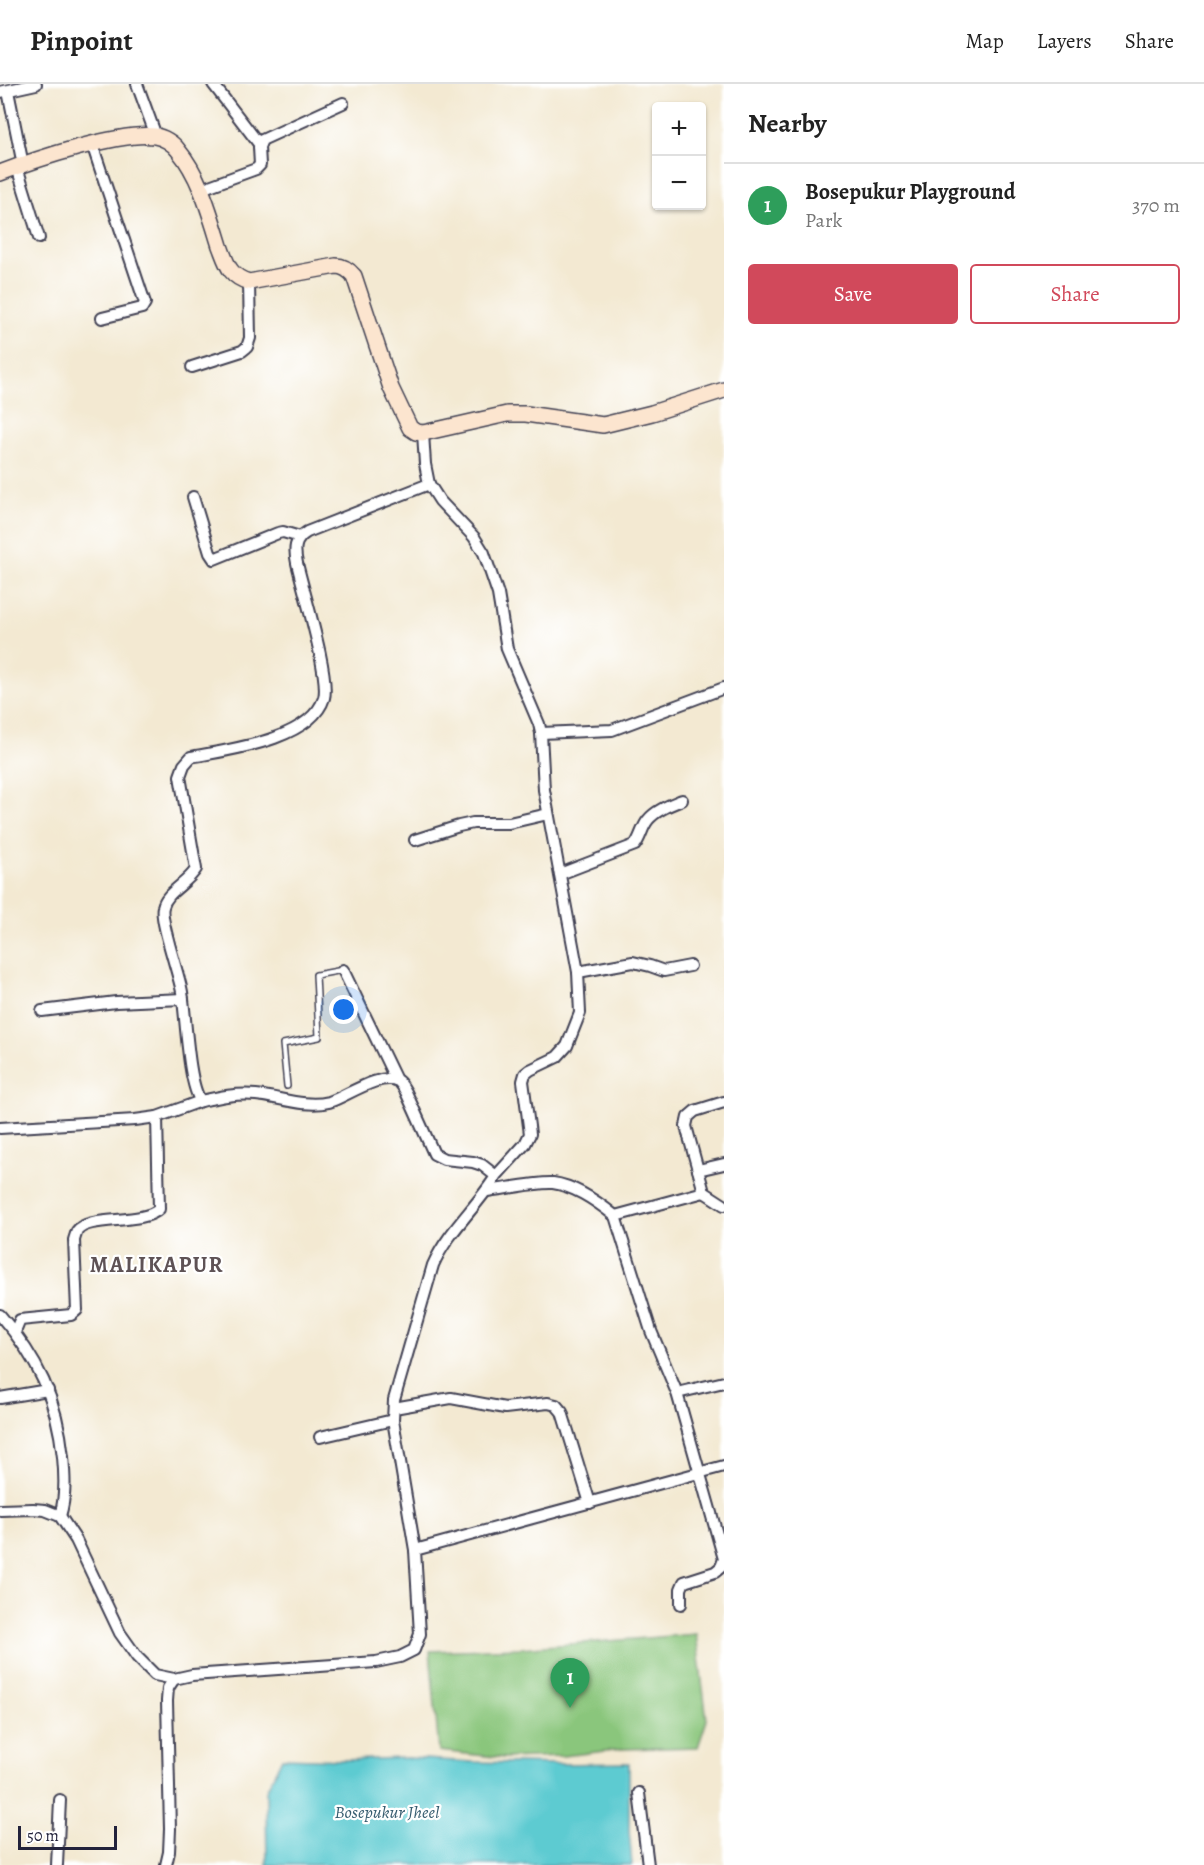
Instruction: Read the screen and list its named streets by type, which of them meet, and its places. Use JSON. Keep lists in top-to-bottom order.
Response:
{
  "districts": ["MALIKAPUR"],
  "water": ["Bosepukur Jheel"],
  "scale_bar": "50 m",
  "page": {
    "header": "Pinpoint",
    "nav": ["Map", "Layers", "Share"],
    "heading": "Nearby",
    "map_buttons": ["+", "−"],
    "list": [
      {
        "mark": "1",
        "name": "Bosepukur Playground",
        "note": "Park",
        "value": "370 m"
      }
    ],
    "buttons": ["Save", "Share"],
    "pins": "1",
    "scale": "50 m"
  }
}
